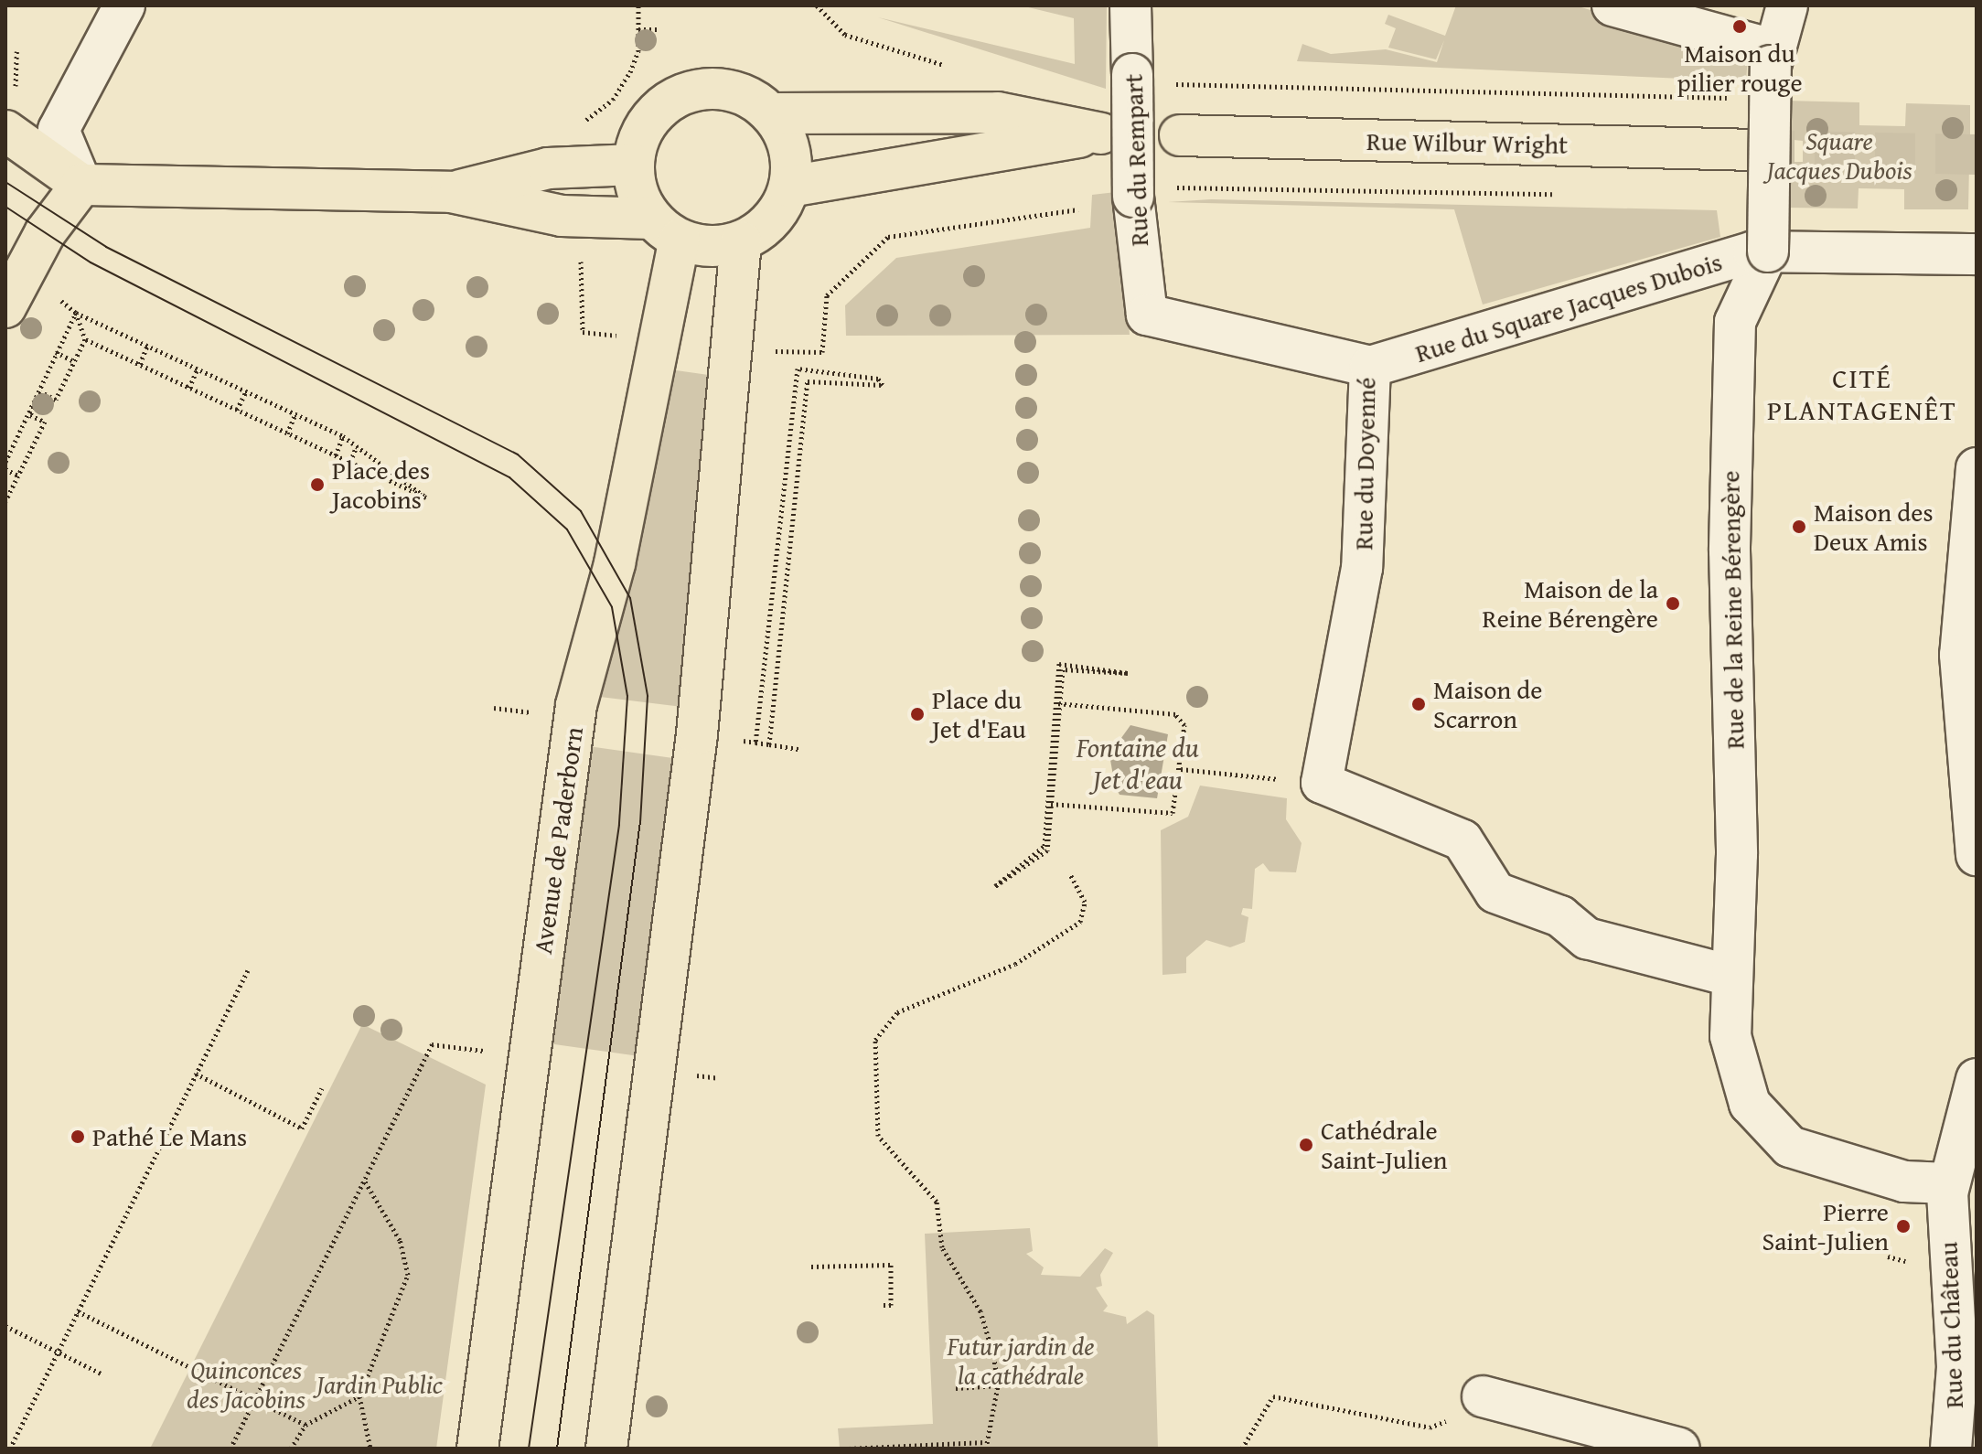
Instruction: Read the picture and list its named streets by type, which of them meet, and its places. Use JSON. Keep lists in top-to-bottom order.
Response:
{
  "streets": {
    "main road": ["Rue Wilbur Wright", "Avenue de Paderborn"],
    "street": [
      "Rue du Rempart",
      "Rue du Square Jacques Dubois",
      "Rue du Doyenné",
      "Rue de la Reine Bérengère",
      "Rue du Château"
    ]
  },
  "crossings": [
    ["Rue du Rempart", "Rue du Doyenné"],
    ["Rue du Square Jacques Dubois", "Rue du Doyenné"],
    ["Rue du Square Jacques Dubois", "Rue de la Reine Bérengère"],
    ["Rue de la Reine Bérengère", "Rue du Château"]
  ],
  "districts": ["CITÉ PLANTAGENÊT"],
  "water": ["Fontaine du Jet d'eau"],
  "parks": [
    "Square Jacques Dubois",
    "Futur jardin de la cathédrale",
    "Quinconces des Jacobins",
    "Jardin Public"
  ],
  "places": [
    "Maison du pilier rouge",
    "Place des Jacobins",
    "Maison des Deux Amis",
    "Maison de la Reine Bérengère",
    "Maison de Scarron",
    "Place du Jet d'Eau",
    "Pathé Le Mans",
    "Cathédrale Saint-Julien",
    "Pierre Saint-Julien"
  ]
}
